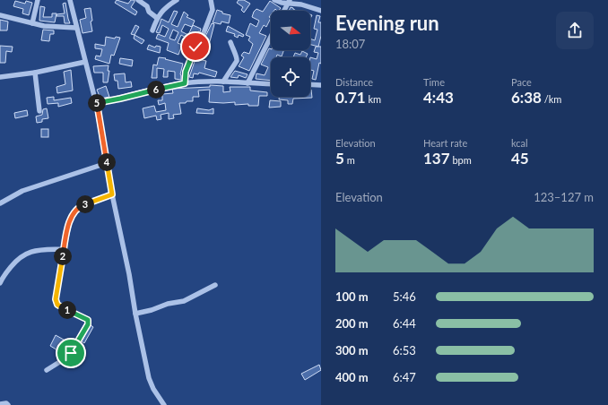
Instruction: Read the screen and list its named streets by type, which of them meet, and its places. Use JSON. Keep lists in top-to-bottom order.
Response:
{
  "north": "right",
  "page": {
    "heading": ["Evening run", "18:07"],
    "stats": [
      ["Distance", "0.71 km"],
      ["Time", "4:43"],
      ["Pace", "6:38 /km"],
      ["Elevation", "5 m"],
      ["Heart rate", "137 bpm"],
      ["kcal", "45"]
    ],
    "pins": [
      "6",
      "5",
      "4",
      "3",
      "2",
      "1"
    ],
    "chart": ["Elevation", "123–127 m"],
    "list": [
      {
        "name": "100 m",
        "note": "5:46"
      },
      {
        "name": "200 m",
        "note": "6:44"
      },
      {
        "name": "300 m",
        "note": "6:53"
      },
      {
        "name": "400 m",
        "note": "6:47"
      }
    ]
  }
}
